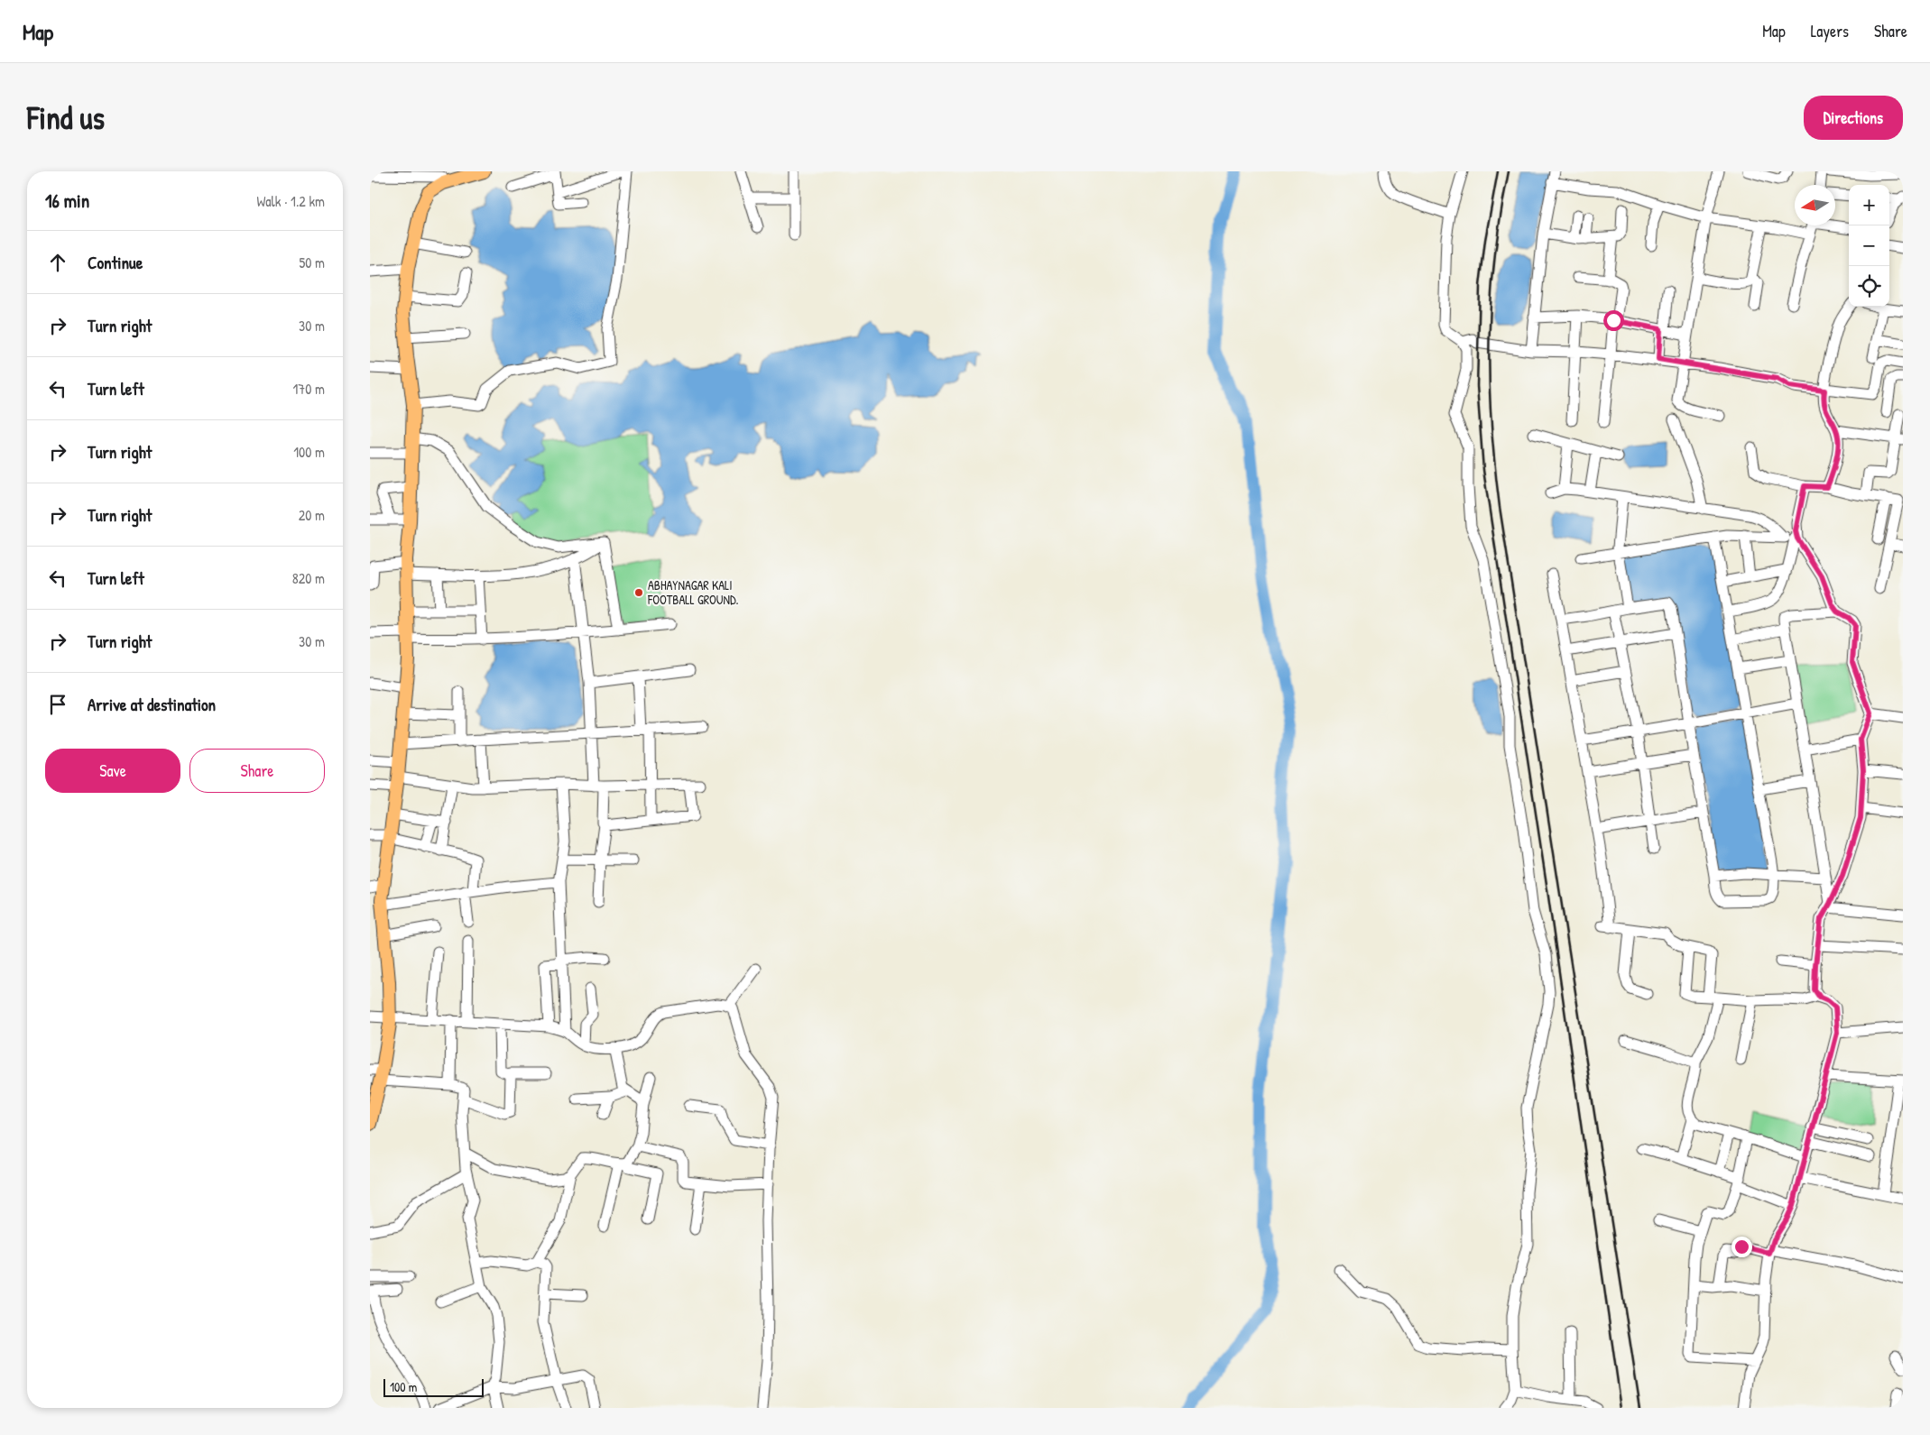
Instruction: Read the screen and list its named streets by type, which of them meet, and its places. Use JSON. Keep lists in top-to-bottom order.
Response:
{
  "places": ["ABHAYNAGAR KALI FOOTBALL GROUND."],
  "scale_bar": "100 m",
  "north": "left",
  "page": {
    "header": "Map",
    "nav": ["Map", "Layers", "Share"],
    "buttons": [
      "Directions",
      ["Save", "Share"]
    ],
    "title": "Find us",
    "heading": ["16 min", "Walk · 1.2 km"],
    "map_buttons": ["+", "−"],
    "list": [
      ["Continue", "50 m"],
      ["Turn right", "30 m"],
      ["Turn left", "170 m"],
      ["Turn right", "100 m"],
      ["Turn right", "20 m"],
      ["Turn left", "820 m"],
      ["Turn right", "30 m"],
      "Arrive at destination"
    ],
    "scale": "100 m"
  }
}
